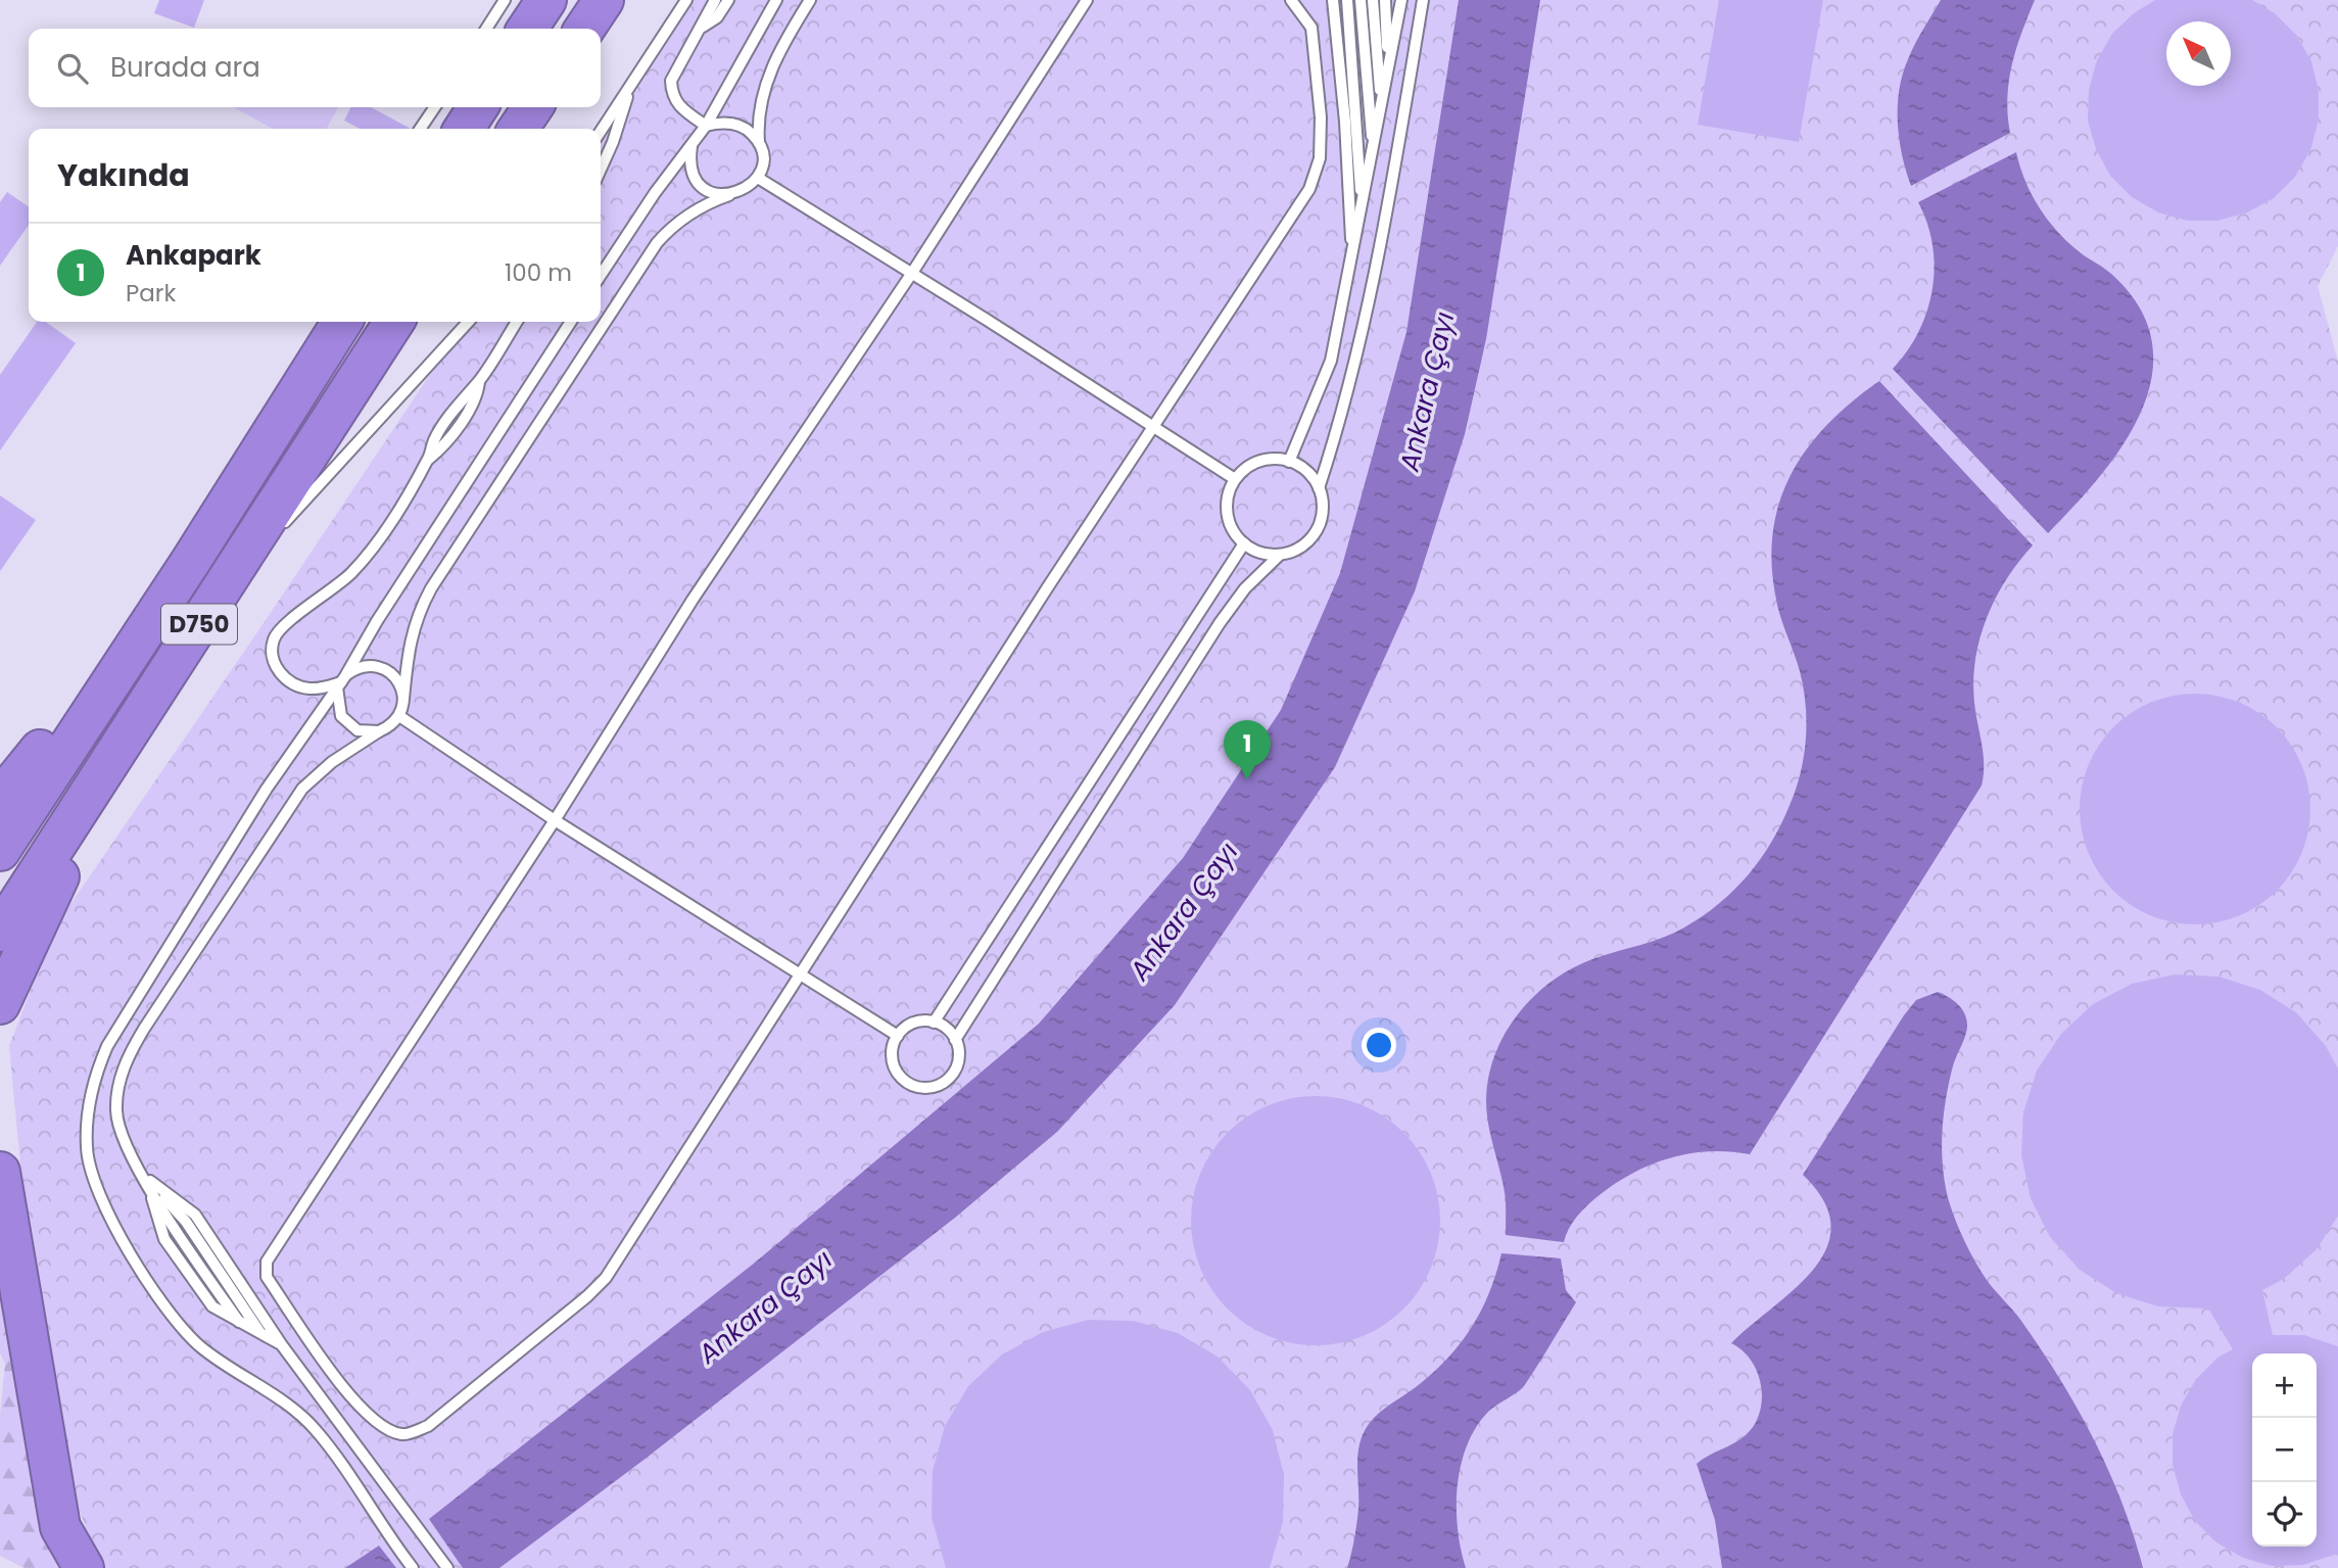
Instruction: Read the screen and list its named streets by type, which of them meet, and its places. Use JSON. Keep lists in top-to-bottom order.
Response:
{
  "streets": {
    "highway": ["D750"]
  },
  "water": ["Ankara Çayı"],
  "north": "top left",
  "page": {
    "search": "Burada ara",
    "heading": "Yakında",
    "list": [
      {
        "mark": "1",
        "name": "Ankapark",
        "note": "Park",
        "value": "100 m"
      }
    ],
    "pins": "1",
    "map_buttons": ["+", "−"]
  }
}
